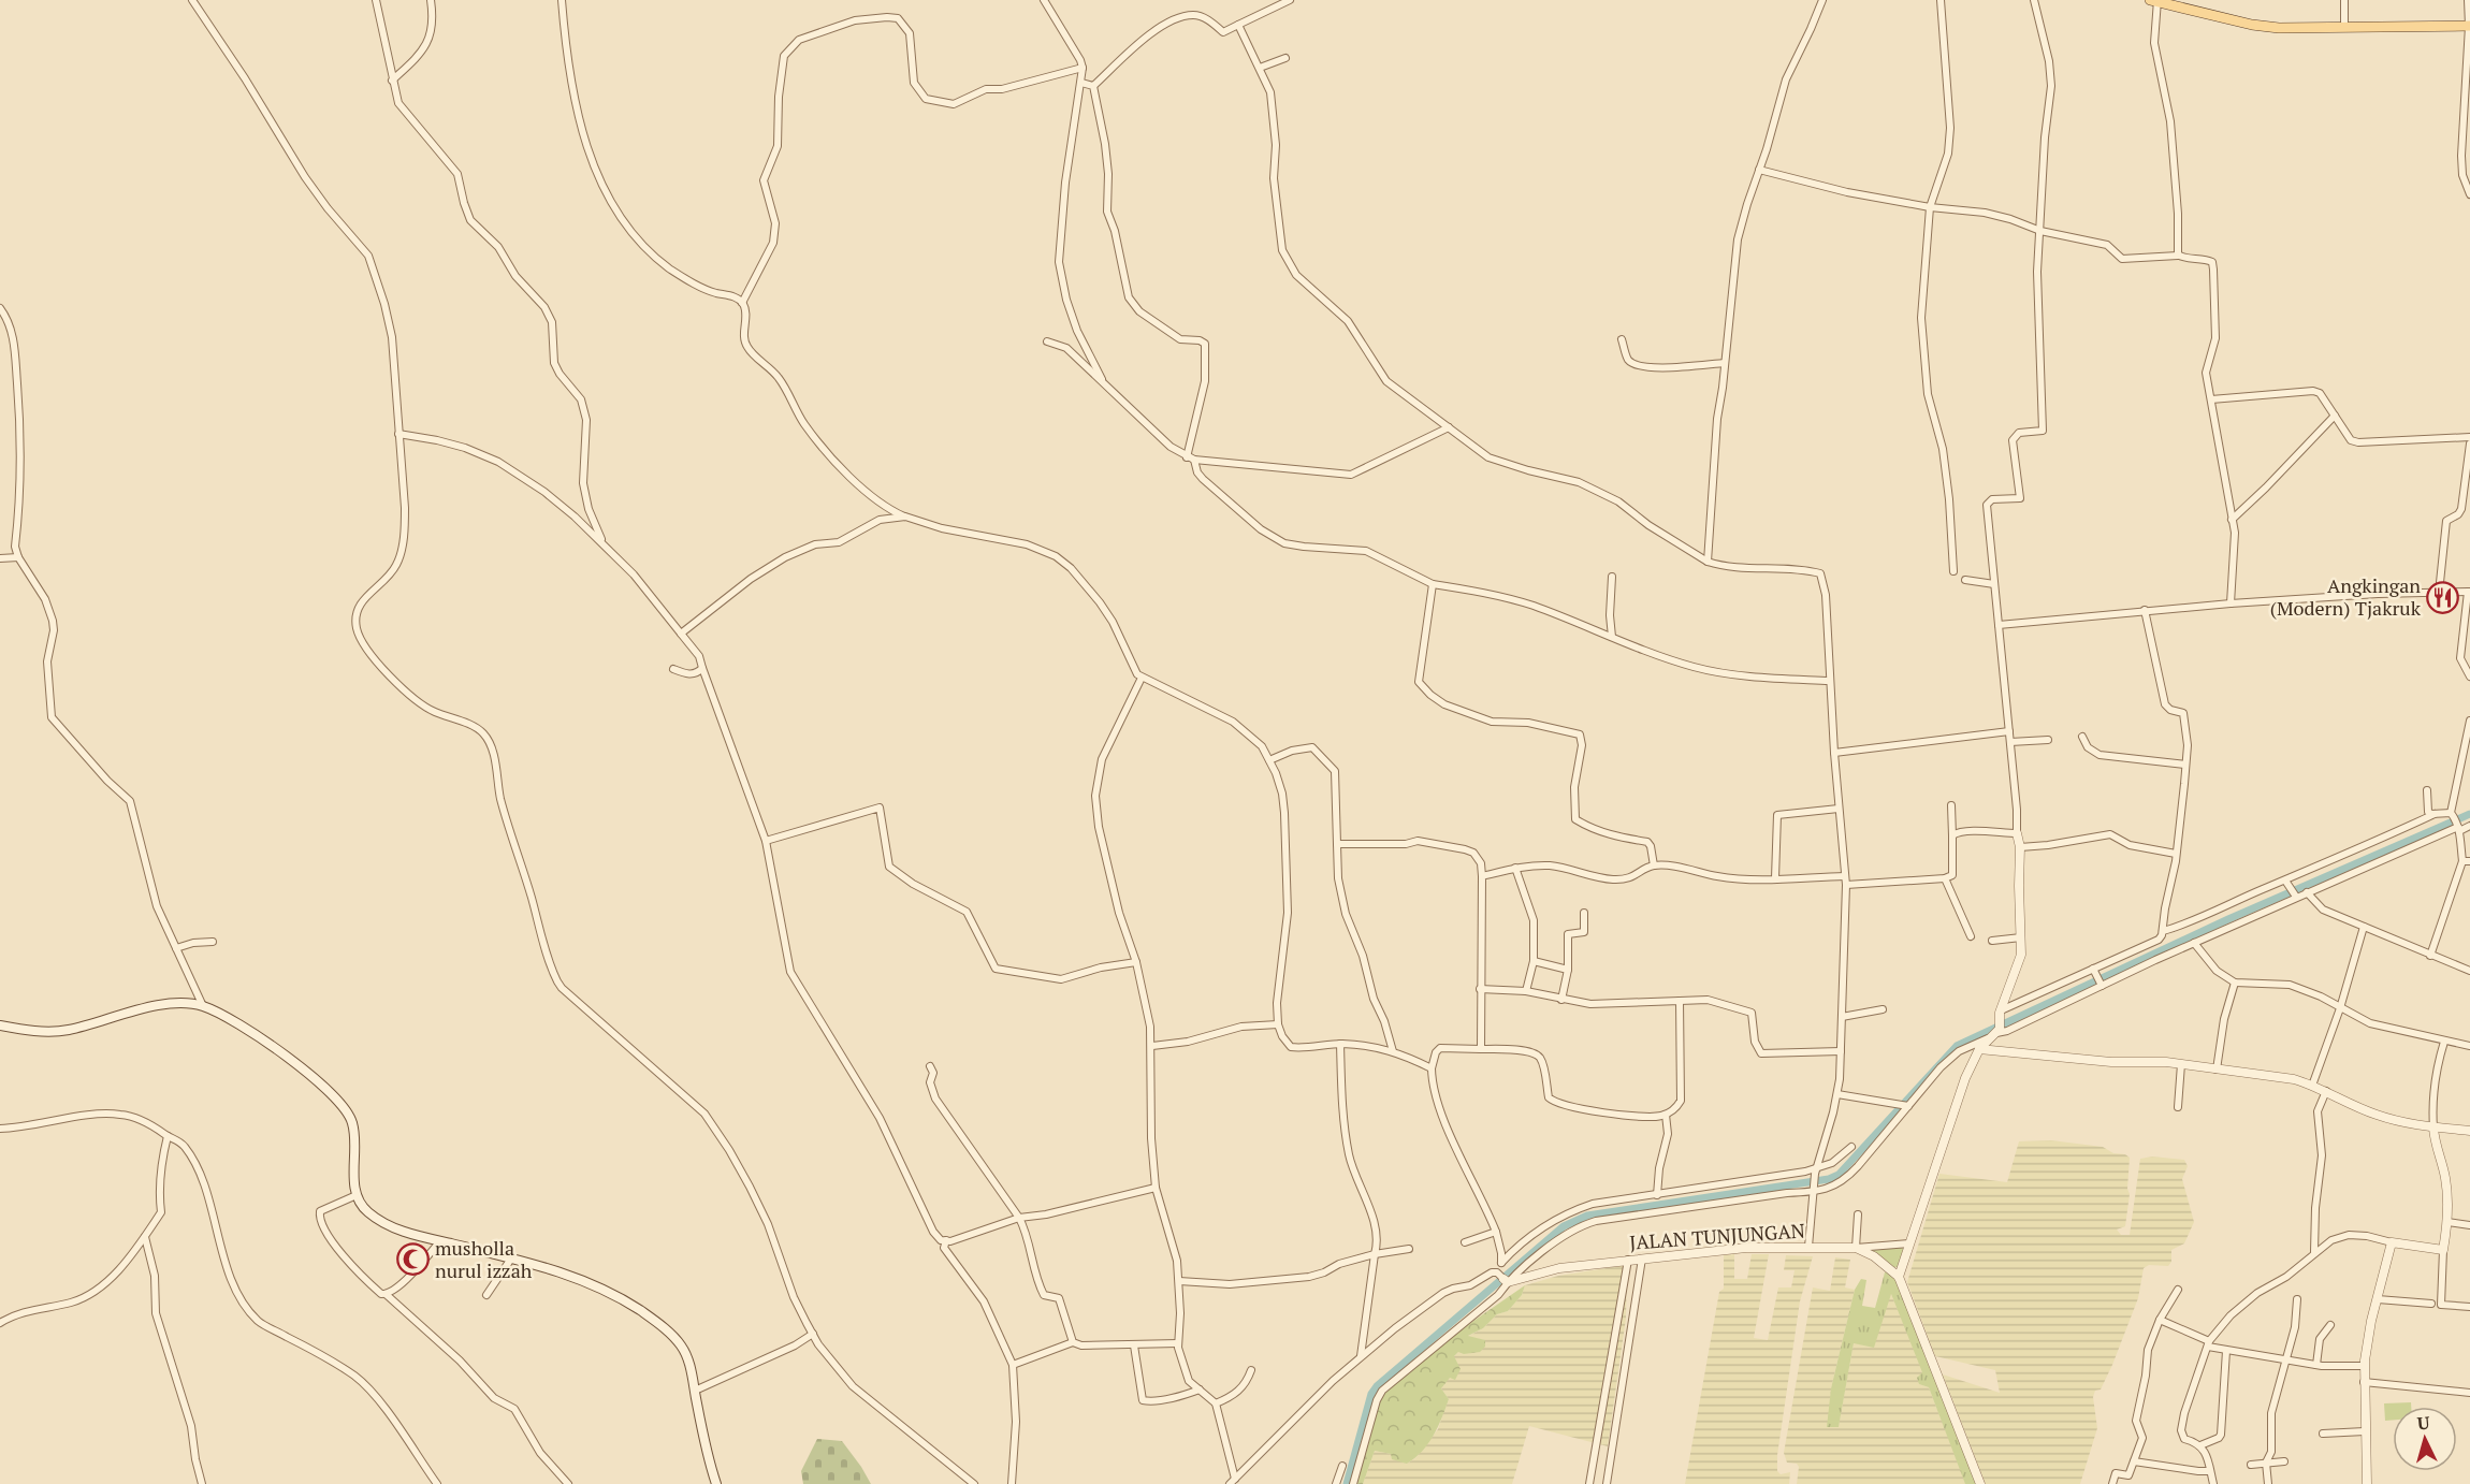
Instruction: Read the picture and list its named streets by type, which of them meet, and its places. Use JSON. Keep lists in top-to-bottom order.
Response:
{
  "streets": {
    "street": ["JALAN TUNJUNGAN"]
  },
  "places": {
    "restaurant": ["Angkingan (Modern) Tjakruk"],
    "mosque": ["musholla nurul izzah"]
  },
  "north": "top"
}
